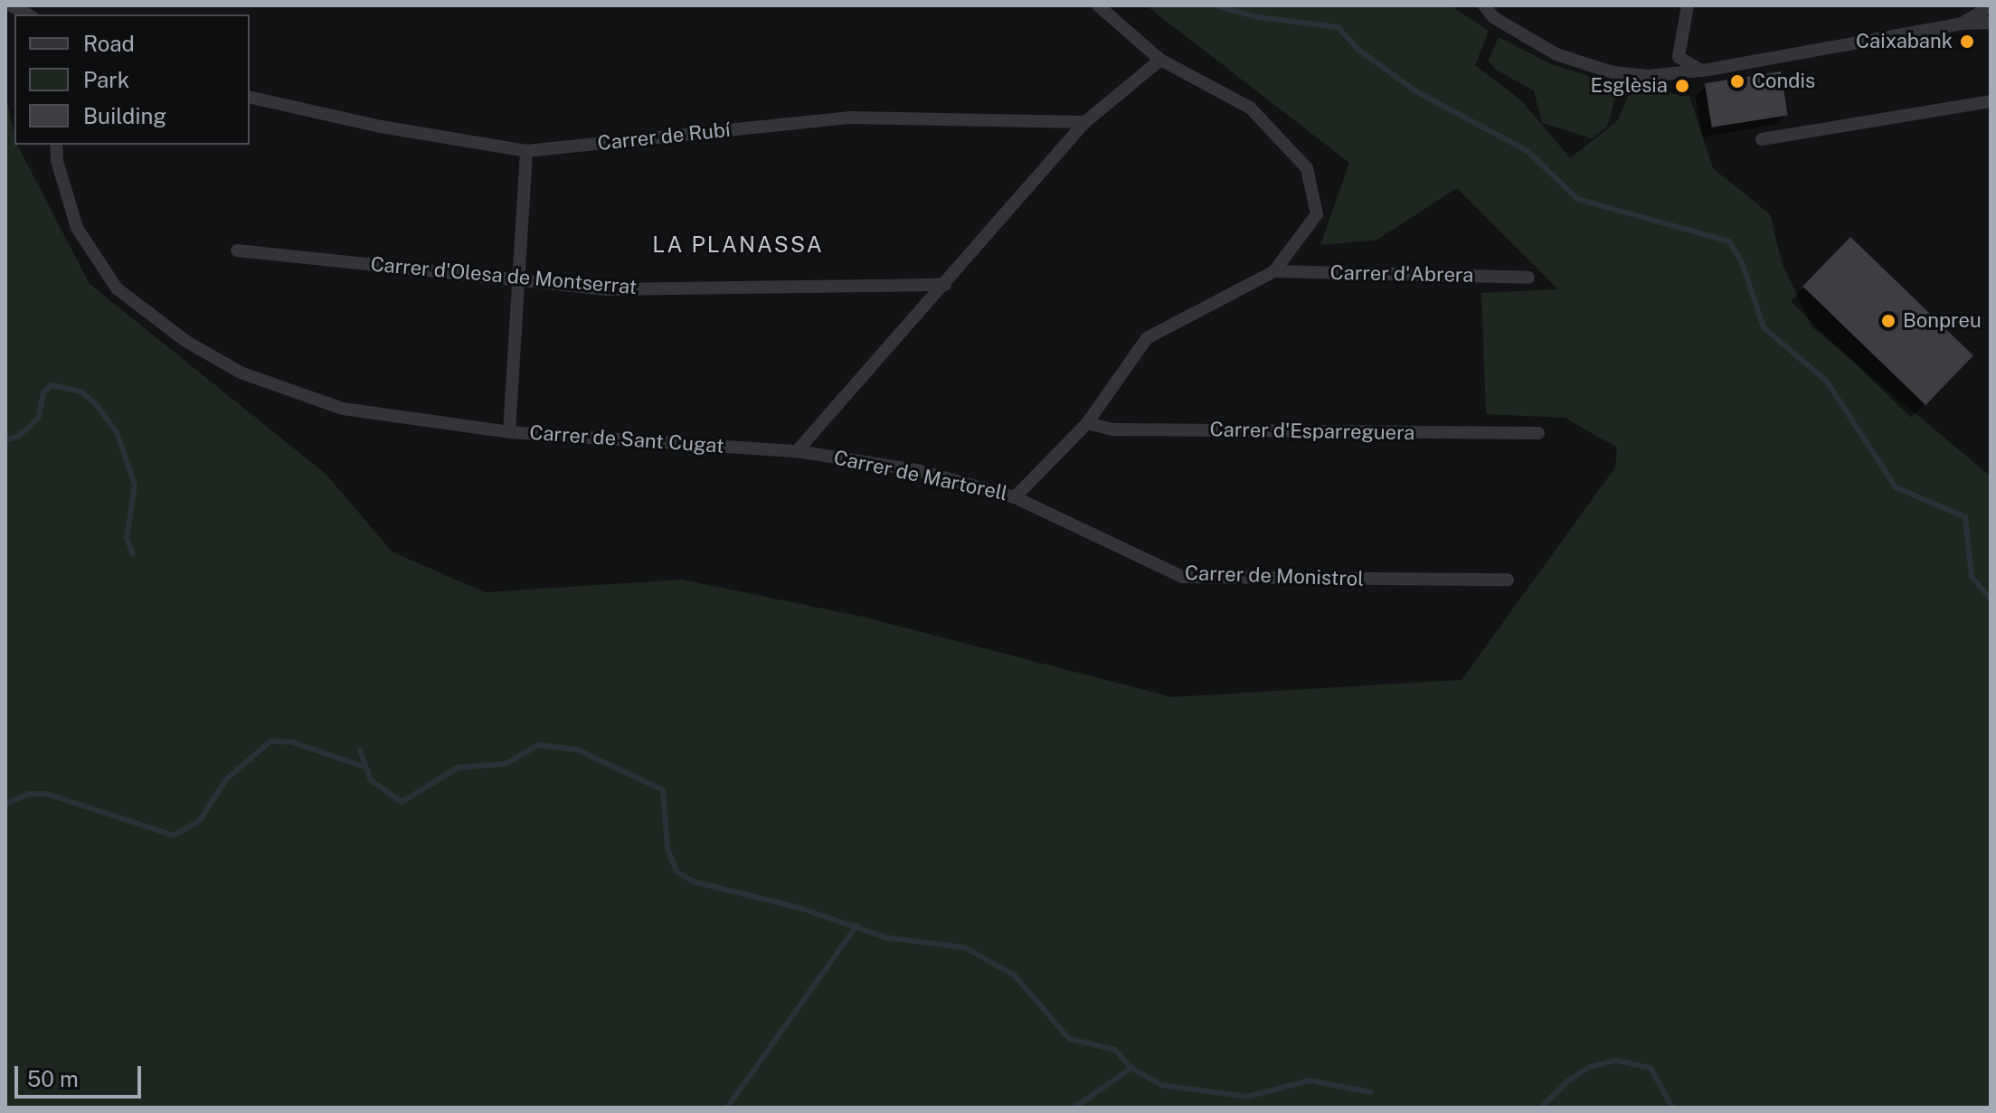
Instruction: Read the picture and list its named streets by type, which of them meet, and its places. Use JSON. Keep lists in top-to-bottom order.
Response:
{
  "streets": {
    "street": [
      "Carrer de Rubí",
      "Carrer d'Abrera",
      "Carrer d'Olesa de Montserrat",
      "Carrer d'Esparreguera",
      "Carrer de Sant Cugat",
      "Carrer de Martorell",
      "Carrer de Monistrol"
    ]
  },
  "crossings": [
    ["Carrer d'Abrera", "Carrer de Martorell"],
    ["Carrer d'Esparreguera", "Carrer de Martorell"],
    ["Carrer de Sant Cugat", "Carrer de Martorell"],
    ["Carrer de Martorell", "Carrer de Monistrol"]
  ],
  "districts": ["LA PLANASSA"],
  "places": [
    "Caixabank",
    "Condis",
    "Esglèsia",
    "Bonpreu"
  ],
  "legend": ["Road", "Park", "Building"],
  "scale_bar": "50 m"
}
